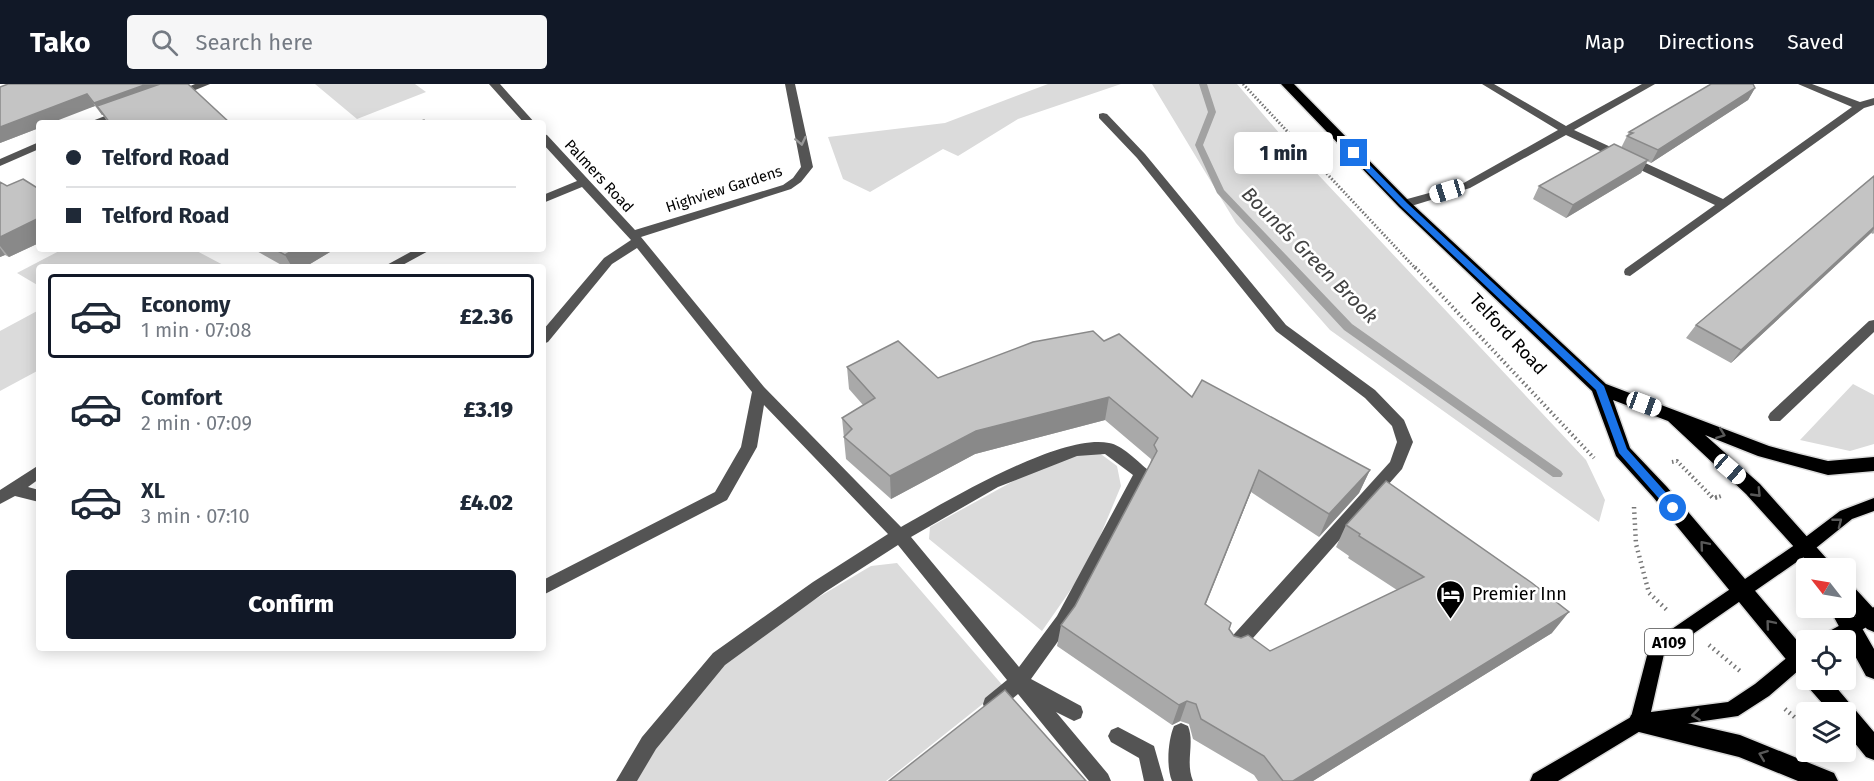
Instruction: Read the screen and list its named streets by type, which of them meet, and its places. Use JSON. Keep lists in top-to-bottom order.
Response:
{
  "streets": {
    "highway": ["Telford Road"],
    "main road": ["A109"],
    "street": ["Palmers Road", "Highview Gardens"]
  },
  "crossings": [
    ["Palmers Road", "Highview Gardens"],
    ["Telford Road", "A109"]
  ],
  "water": ["Bounds Green Brook"],
  "places": {
    "hotel": ["Premier Inn"]
  },
  "north": "top left",
  "page": {
    "header": "Tako",
    "search": "Search here",
    "nav": ["Map", "Directions", "Saved"],
    "banner": ["Telford Road", "Telford Road"],
    "bubble": "1 min",
    "list": [
      {
        "name": "Economy",
        "note": "1 min · 07:08",
        "value": "£2.36"
      },
      {
        "name": "Comfort",
        "note": "2 min · 07:09",
        "value": "£3.19"
      },
      {
        "name": "XL",
        "note": "3 min · 07:10",
        "value": "£4.02"
      }
    ],
    "buttons": "Confirm"
  }
}
